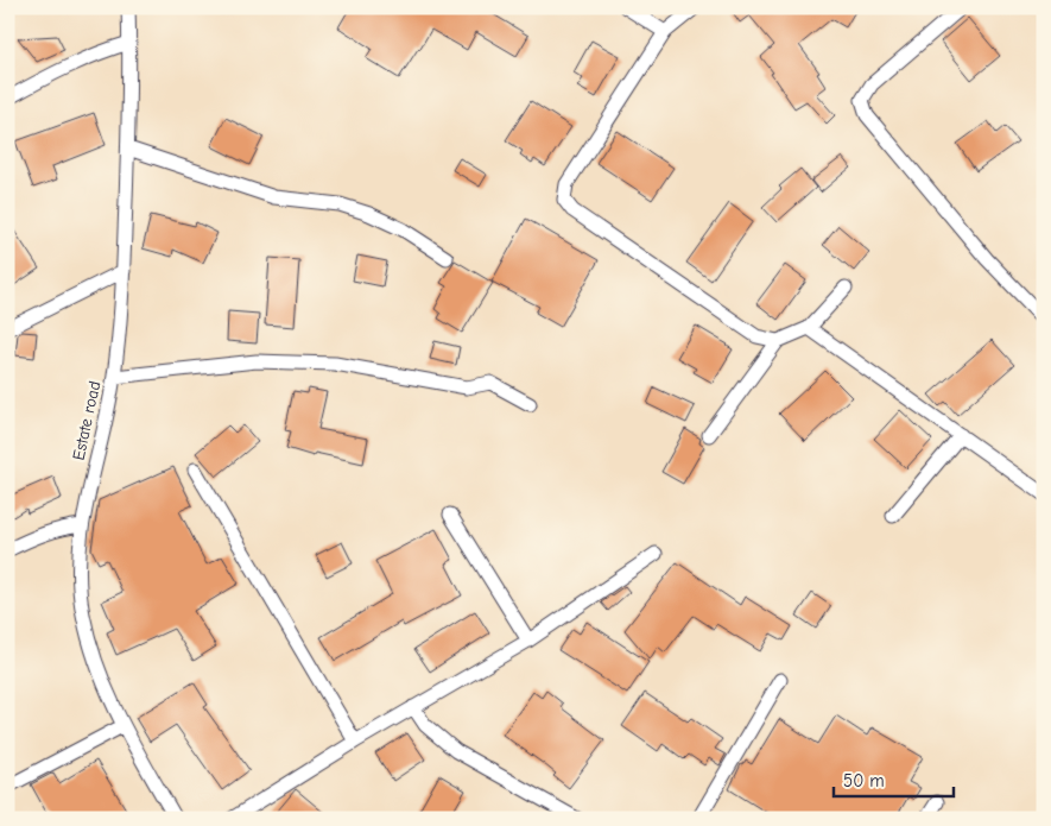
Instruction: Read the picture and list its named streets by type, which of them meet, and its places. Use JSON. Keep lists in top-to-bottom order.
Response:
{
  "streets": {
    "street": ["Estate road"]
  },
  "scale_bar": "50 m"
}
